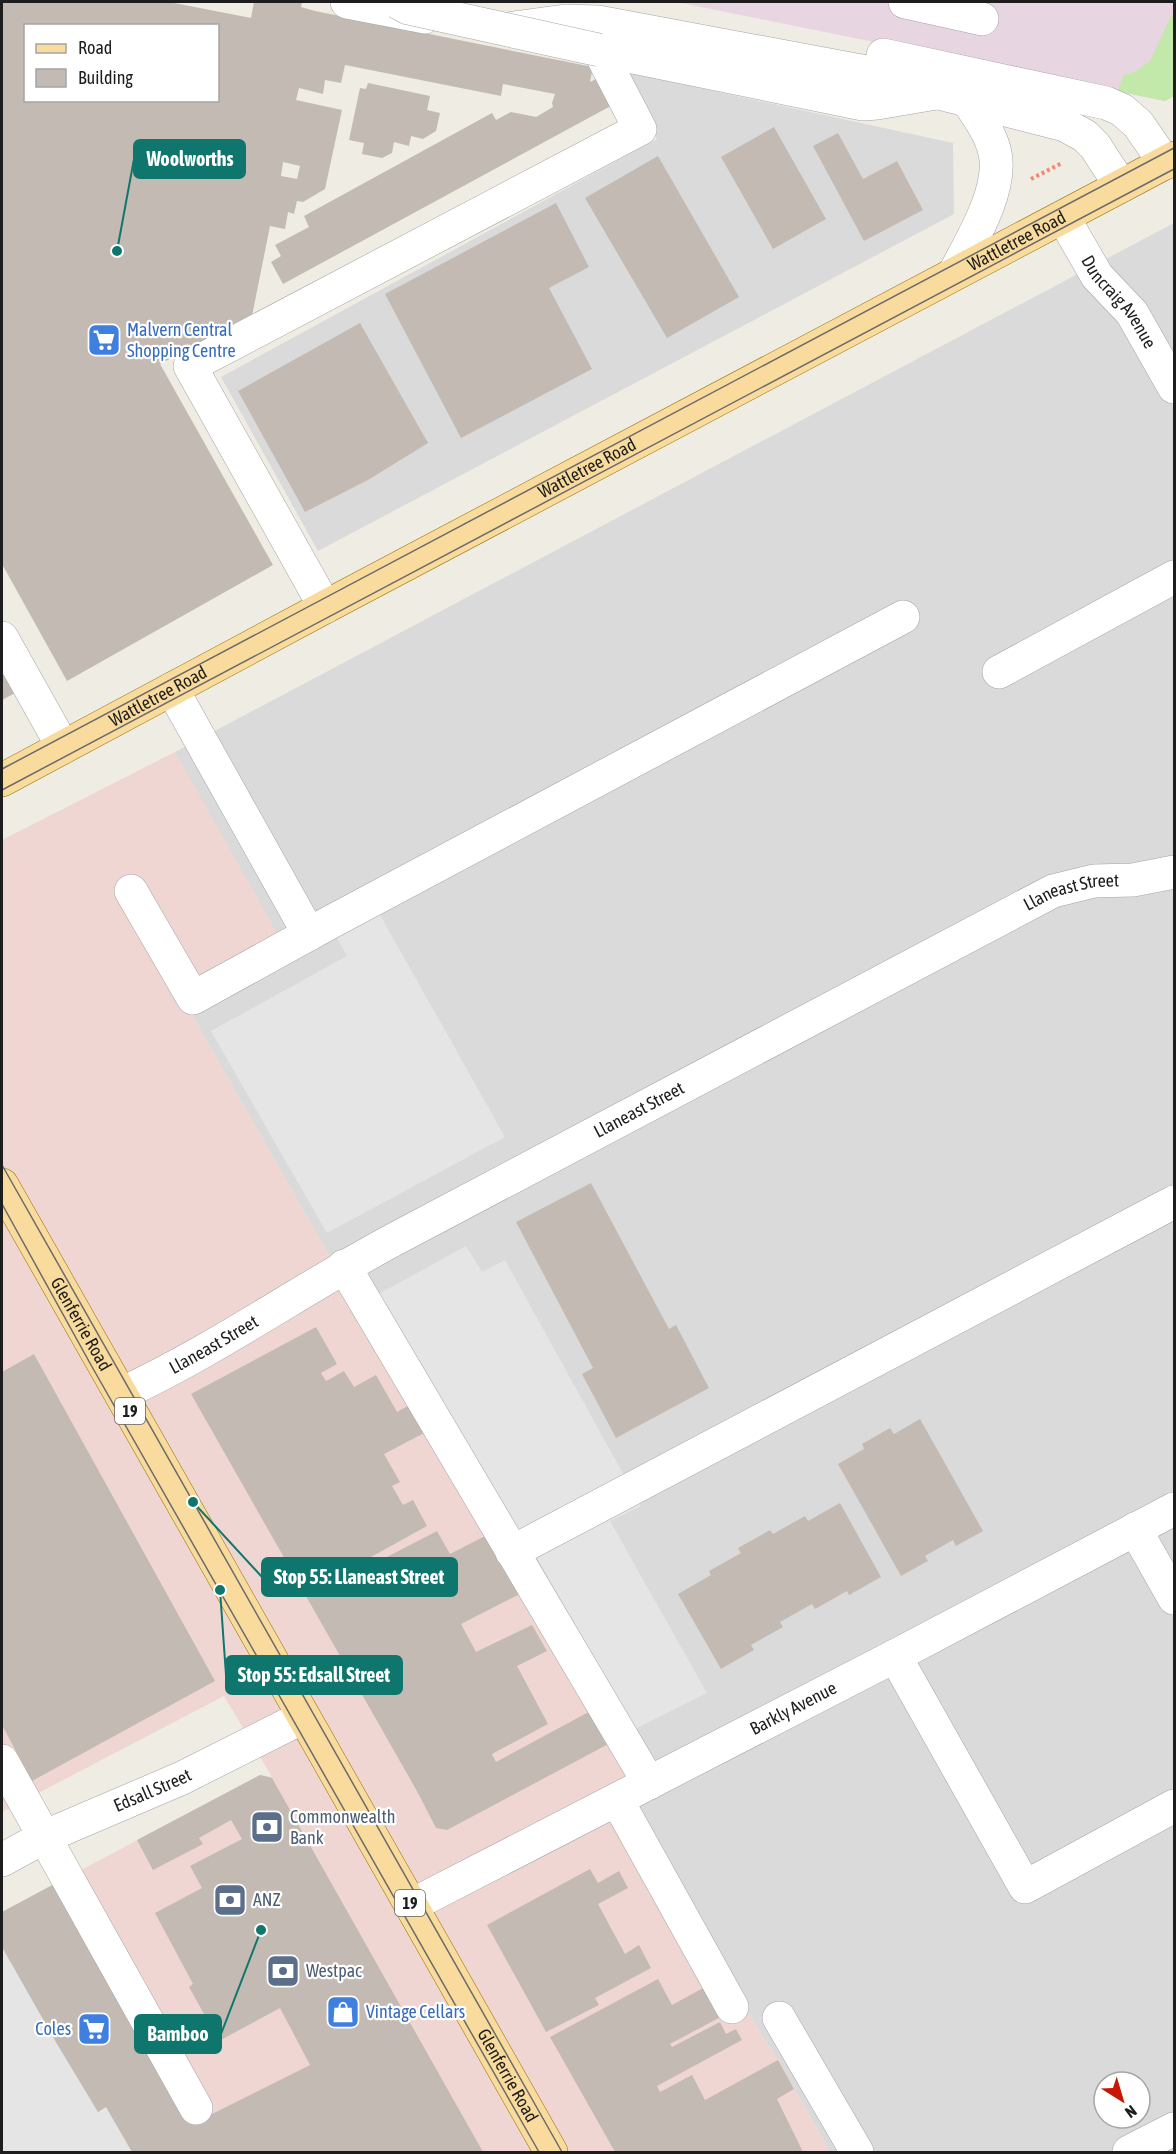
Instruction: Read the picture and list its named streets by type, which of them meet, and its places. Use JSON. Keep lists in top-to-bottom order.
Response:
{
  "streets": {
    "main road": ["Wattletree Road", "Glenferrie Road", "19"],
    "street": [
      "Duncraig Avenue",
      "Llaneast Street",
      "Barkly Avenue",
      "Edsall Street"
    ]
  },
  "crossings": [
    ["Wattletree Road", "Duncraig Avenue"],
    ["Llaneast Street", "Glenferrie Road"],
    ["Glenferrie Road", "Barkly Avenue"],
    ["Glenferrie Road", "Edsall Street"]
  ],
  "places": {
    "other": [
      "Woolworths",
      "Stop 55: Llaneast Street",
      "Stop 55: Edsall Street",
      "Bamboo"
    ],
    "supermarket": ["Malvern Central Shopping Centre", "Coles"],
    "bank": ["Commonwealth Bank", "ANZ", "Westpac"],
    "shop": ["Vintage Cellars"]
  },
  "legend": ["Road", "Building"],
  "north": "bottom right"
}
